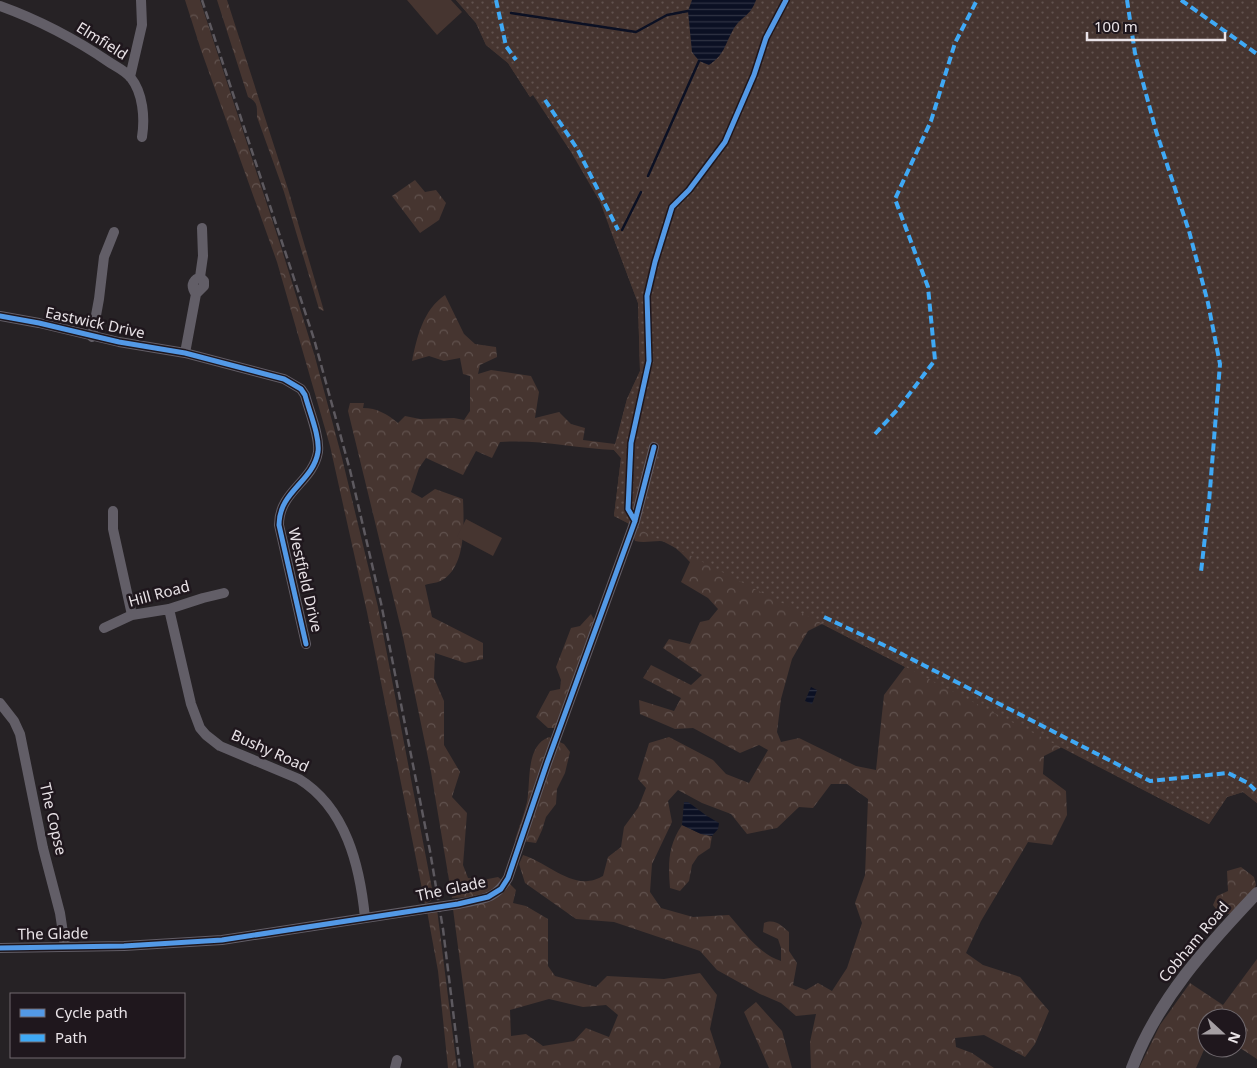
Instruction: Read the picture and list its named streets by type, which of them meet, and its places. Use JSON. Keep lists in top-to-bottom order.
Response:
{
  "streets": {
    "street": [
      "Elmfield",
      "Eastwick Drive",
      "Westfield Drive",
      "Hill Road",
      "Bushy Road",
      "The Copse",
      "The Glade",
      "Cobham Road"
    ]
  },
  "crossings": [
    ["Eastwick Drive", "Westfield Drive"],
    ["Hill Road", "Bushy Road"],
    ["Bushy Road", "The Glade"],
    ["The Copse", "The Glade"]
  ],
  "legend": ["Cycle path", "Path"],
  "scale_bar": "100 m",
  "north": "right"
}
